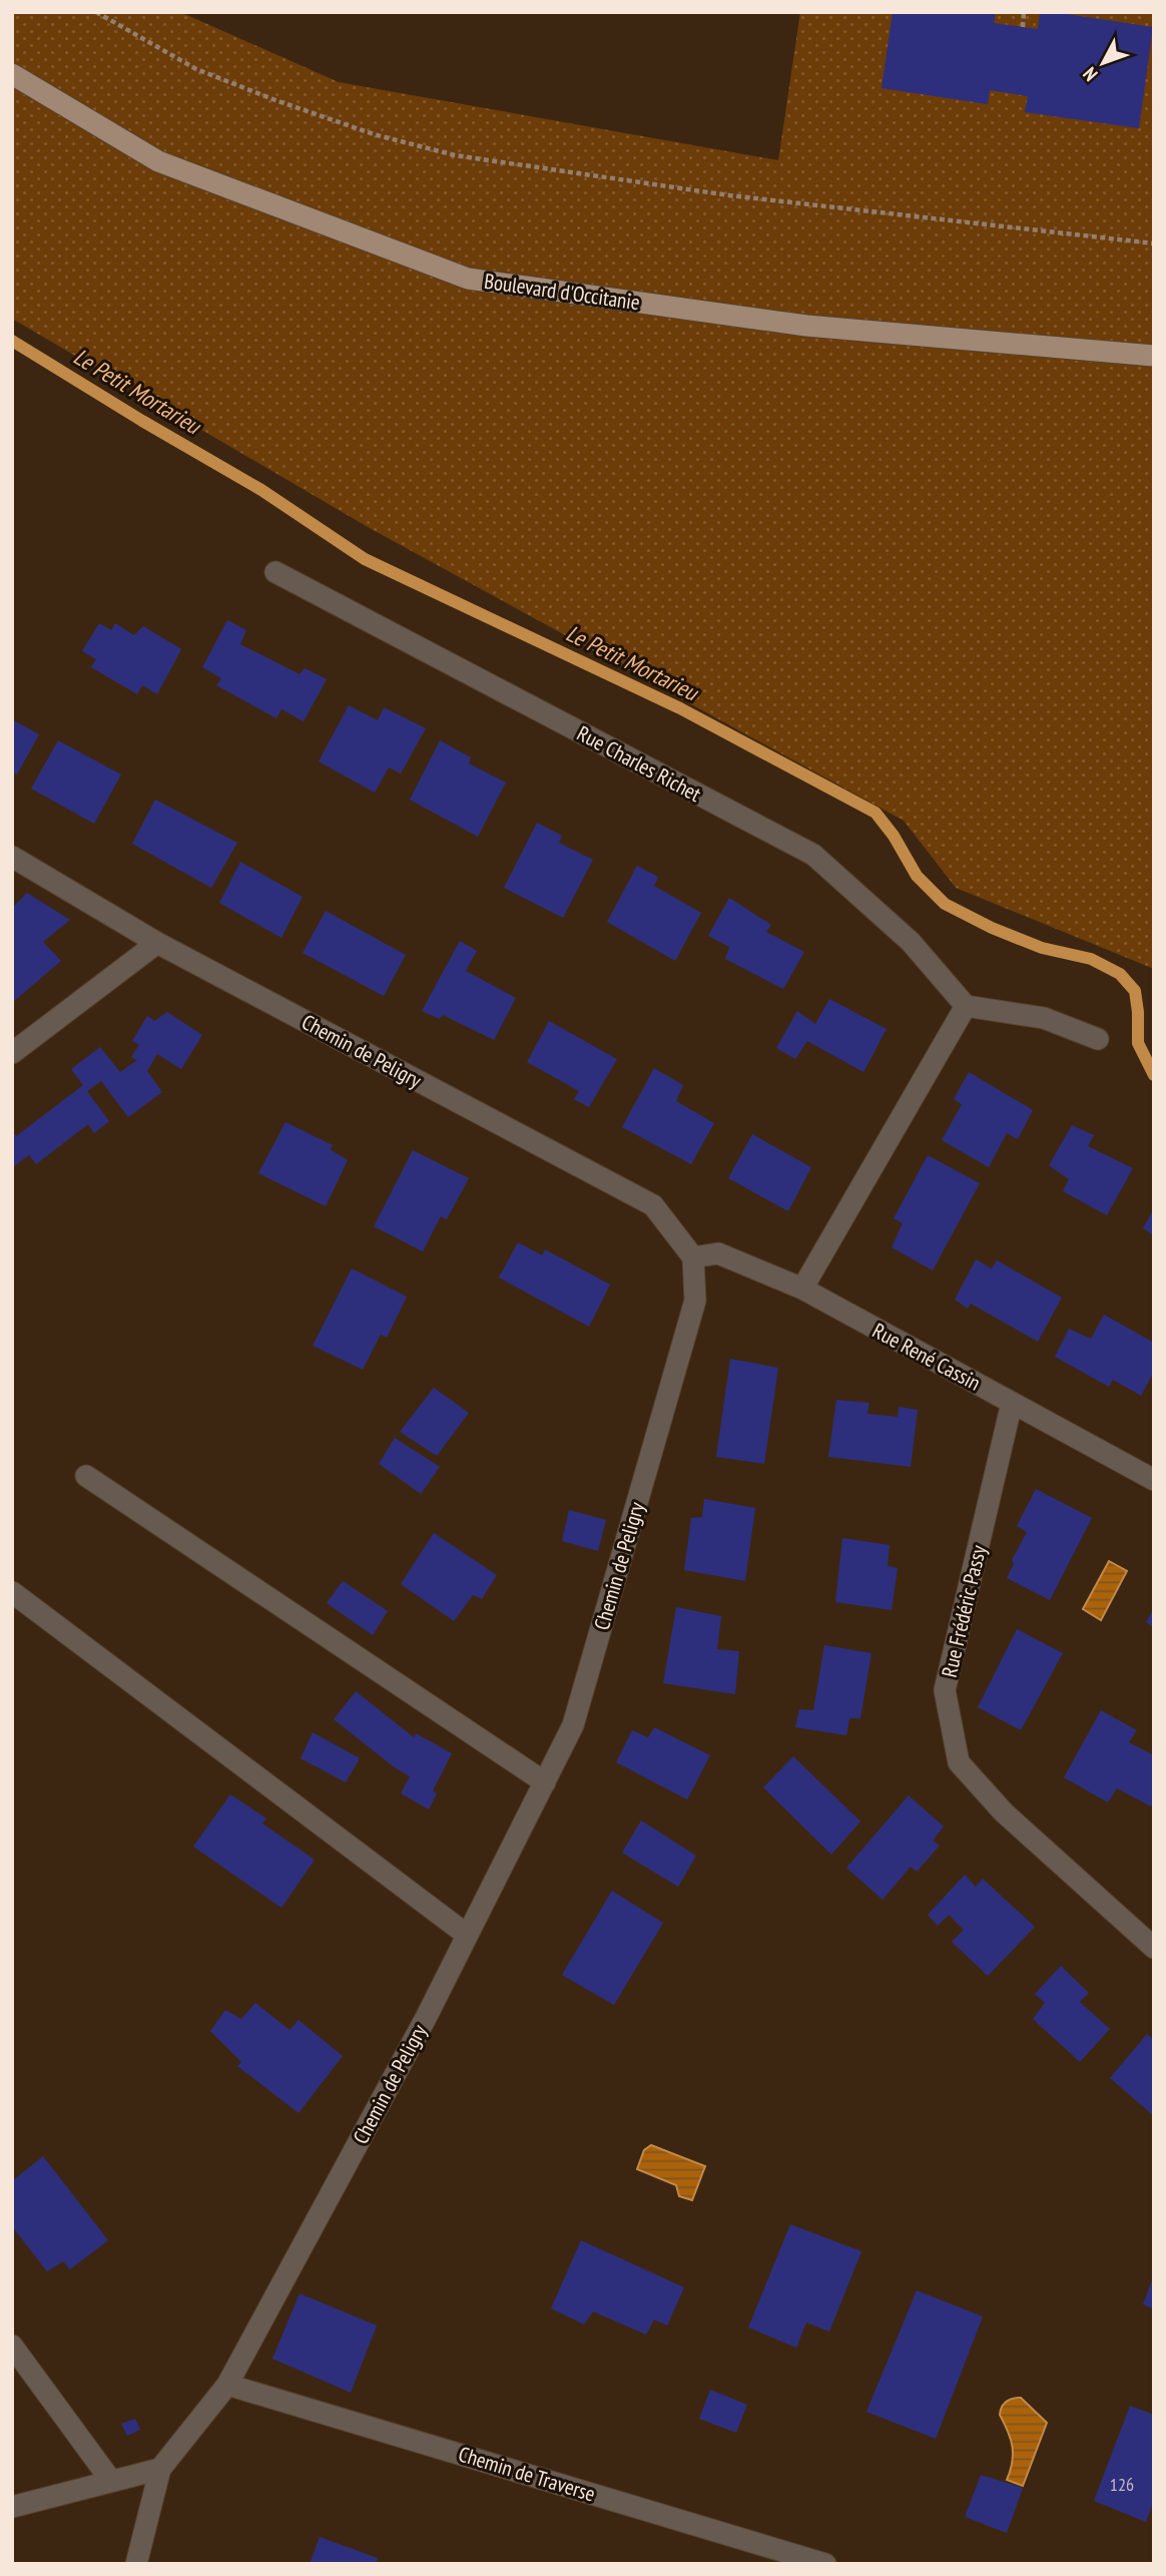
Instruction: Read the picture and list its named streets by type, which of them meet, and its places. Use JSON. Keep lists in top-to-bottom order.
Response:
{
  "streets": {
    "main road": ["Boulevard d'Occitanie"],
    "street": [
      "Rue Charles Richet",
      "Chemin de Peligry",
      "Rue René Cassin",
      "Rue Frédéric Passy",
      "Chemin de Traverse"
    ]
  },
  "crossings": [
    ["Chemin de Peligry", "Rue René Cassin"],
    ["Chemin de Peligry", "Chemin de Traverse"],
    ["Rue René Cassin", "Rue Frédéric Passy"]
  ],
  "water": ["Le Petit Mortarieu"],
  "house_numbers": ["126"],
  "north": "bottom left"
}
